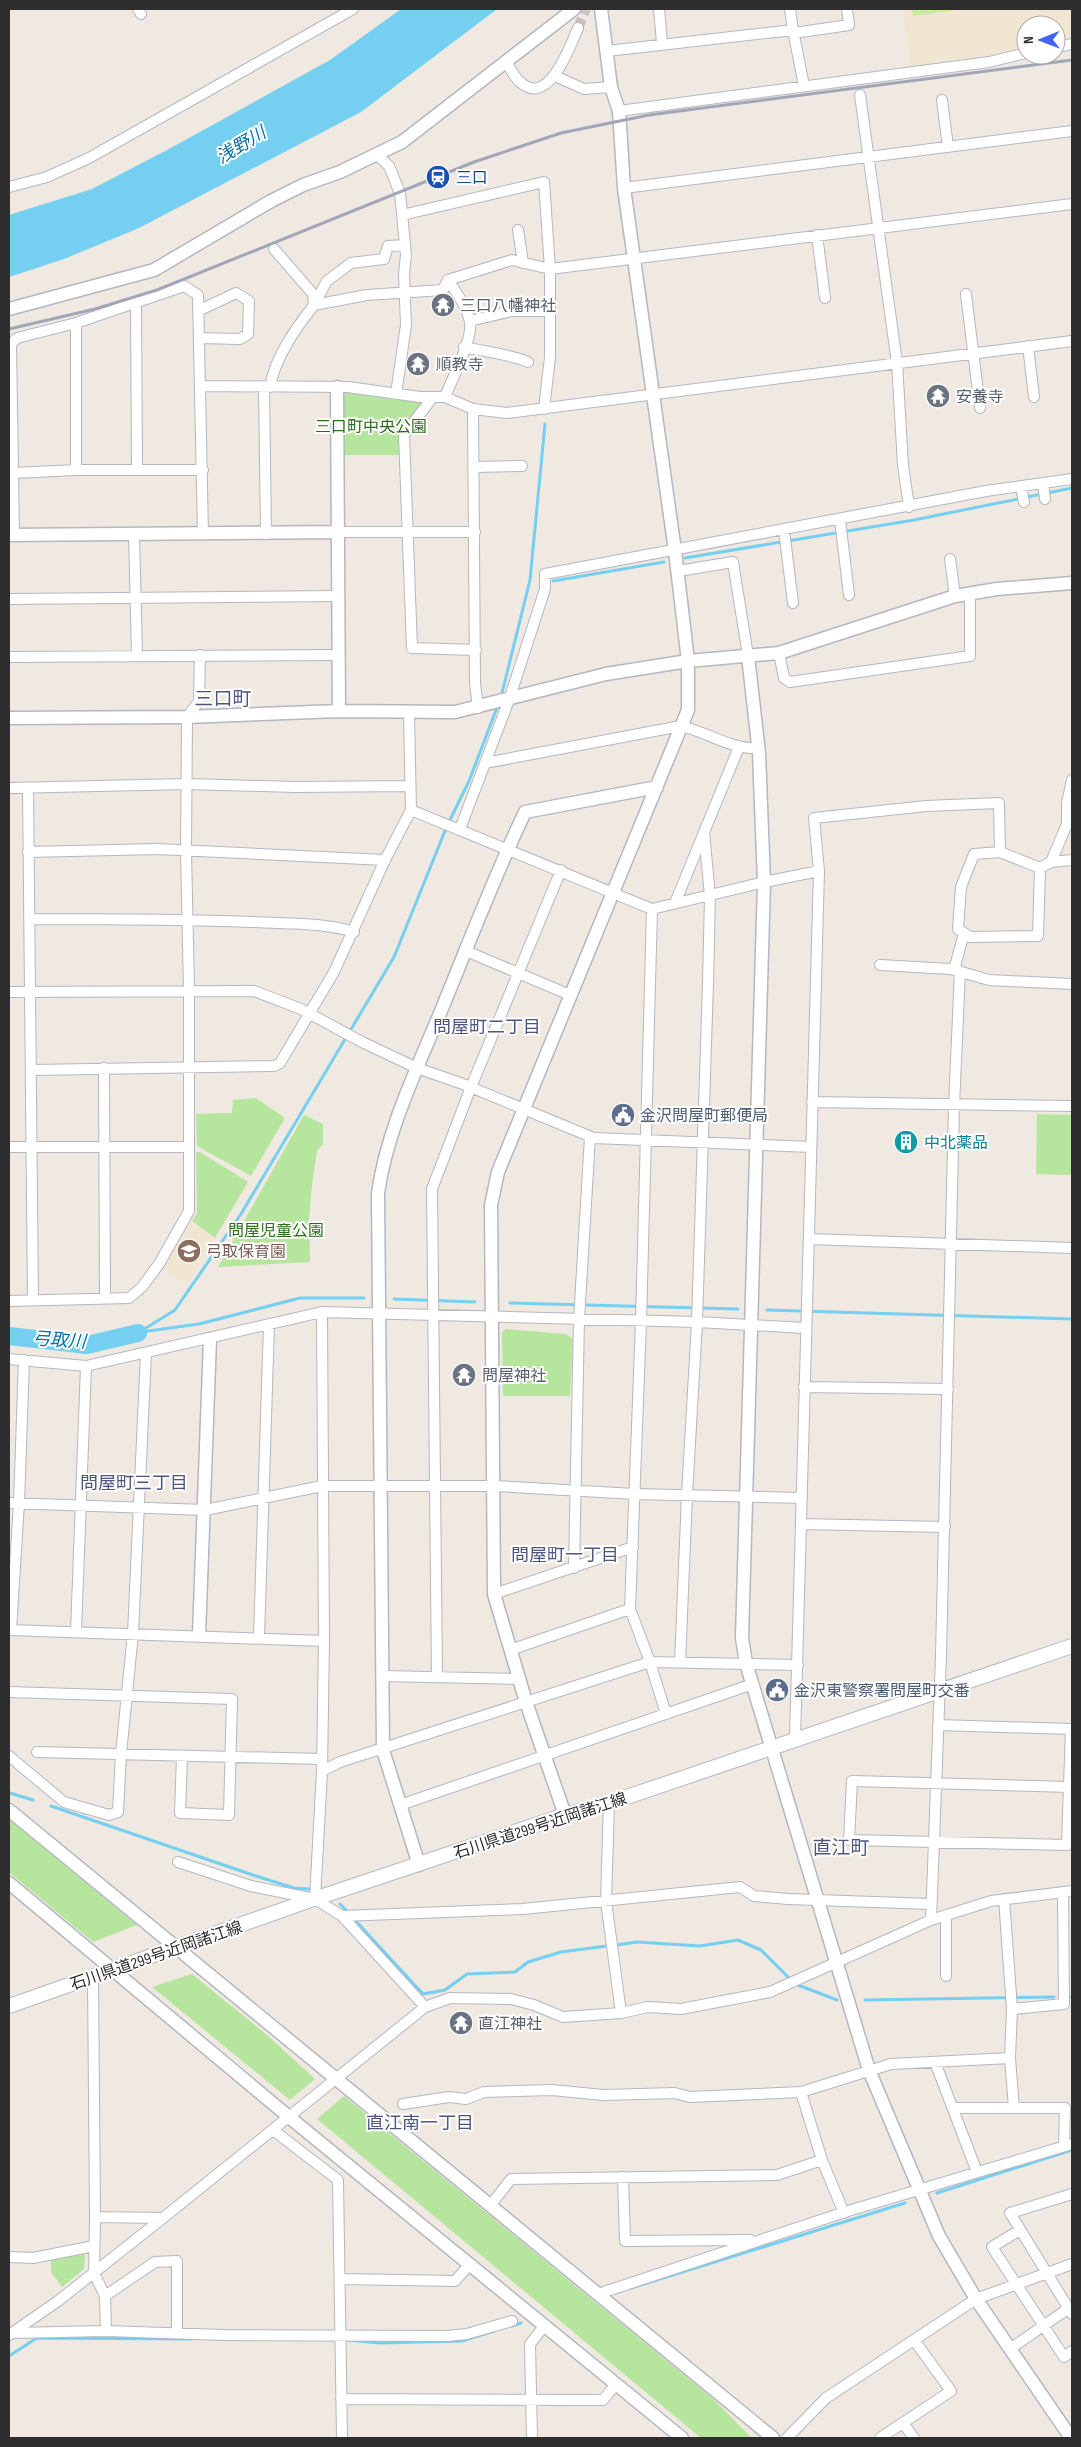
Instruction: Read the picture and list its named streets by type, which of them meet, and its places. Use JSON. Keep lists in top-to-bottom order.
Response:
{
  "streets": {
    "main road": ["石川県道299号近岡諸江線"]
  },
  "districts": [
    "三口町",
    "問屋町二丁目",
    "問屋町三丁目",
    "問屋町一丁目",
    "直江町",
    "直江南一丁目"
  ],
  "water": ["浅野川", "弓取川"],
  "parks": ["三口町中央公園", "問屋児童公園"],
  "places": {
    "station": ["三口"],
    "temple": [
      "三口八幡神社",
      "順教寺",
      "安養寺",
      "問屋神社",
      "直江神社"
    ],
    "public building": ["金沢問屋町郵便局", "金沢東警察署問屋町交番"],
    "building": ["中北薬品"],
    "school or university": ["弓取保育園"]
  },
  "north": "left"
}
